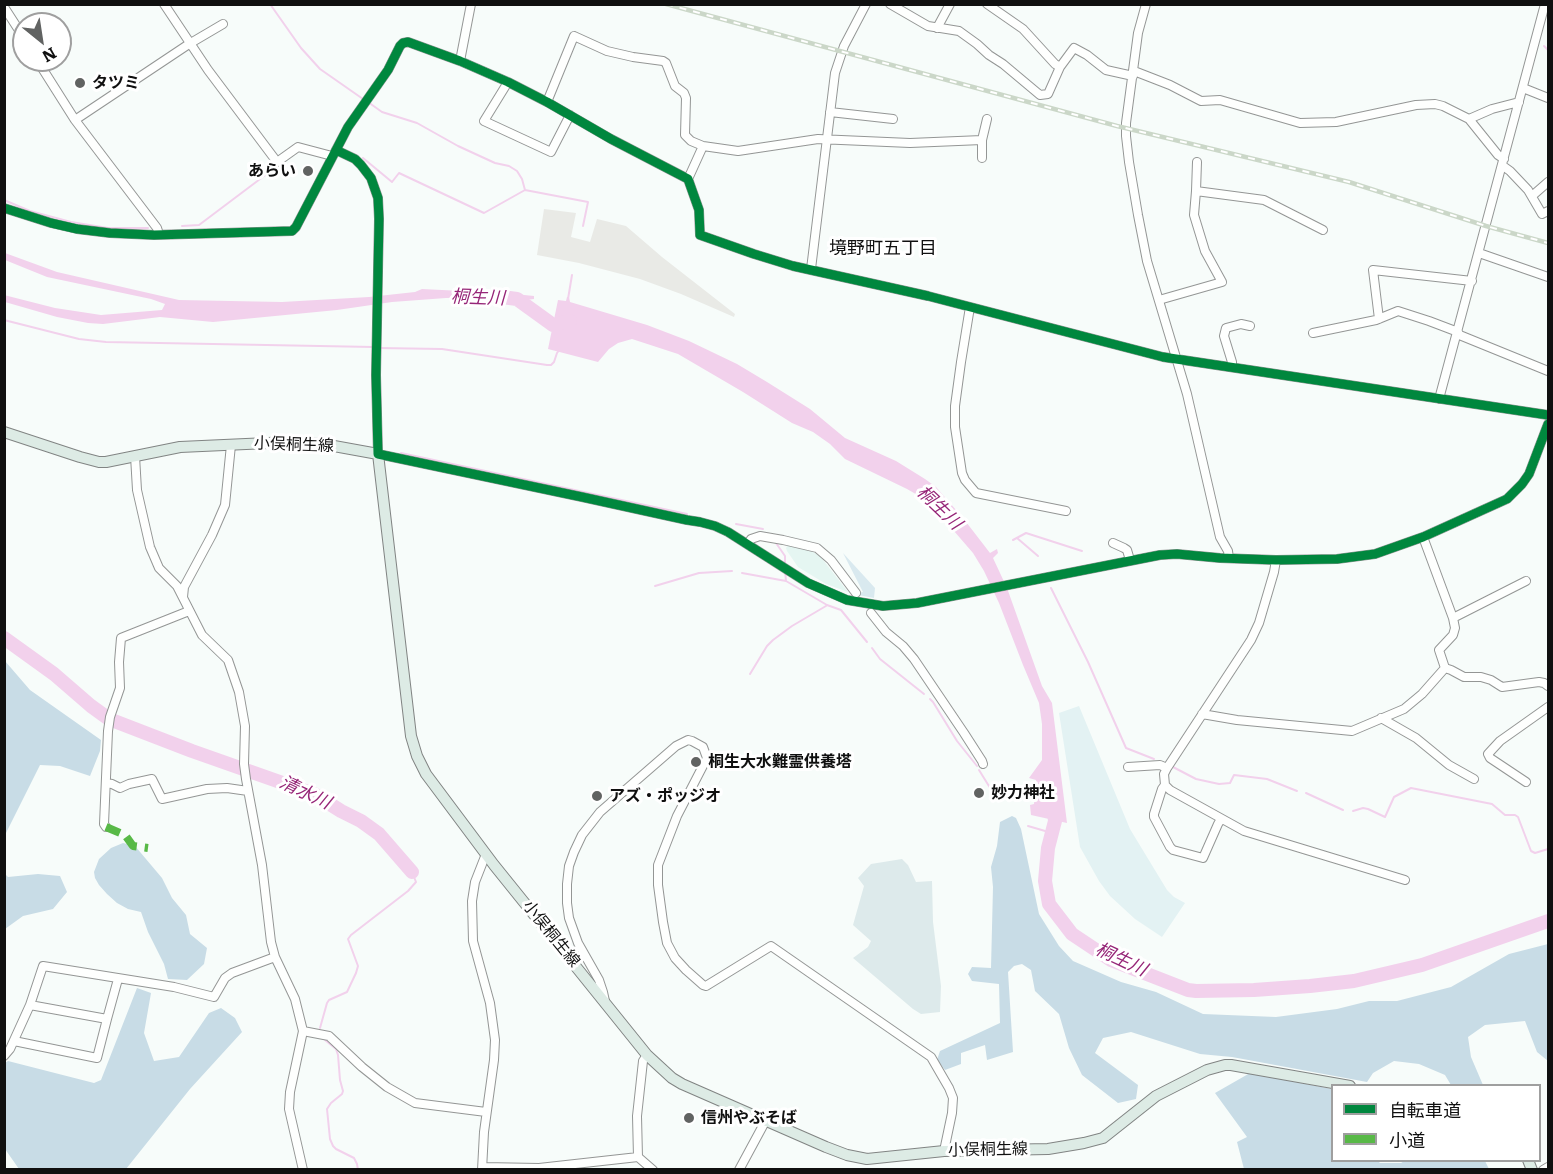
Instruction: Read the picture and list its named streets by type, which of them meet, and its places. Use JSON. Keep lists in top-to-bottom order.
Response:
{
  "streets": {
    "main road": ["小俣桐生線"]
  },
  "districts": ["境野町五丁目"],
  "water": ["桐生川", "清水川"],
  "places": [
    "タツミ",
    "あらい",
    "桐生大水難霊供養塔",
    "妙力神社",
    "アズ・ポッジオ",
    "信州やぶそば"
  ],
  "legend": ["自転車道", "小道"],
  "north": "bottom right"
}
